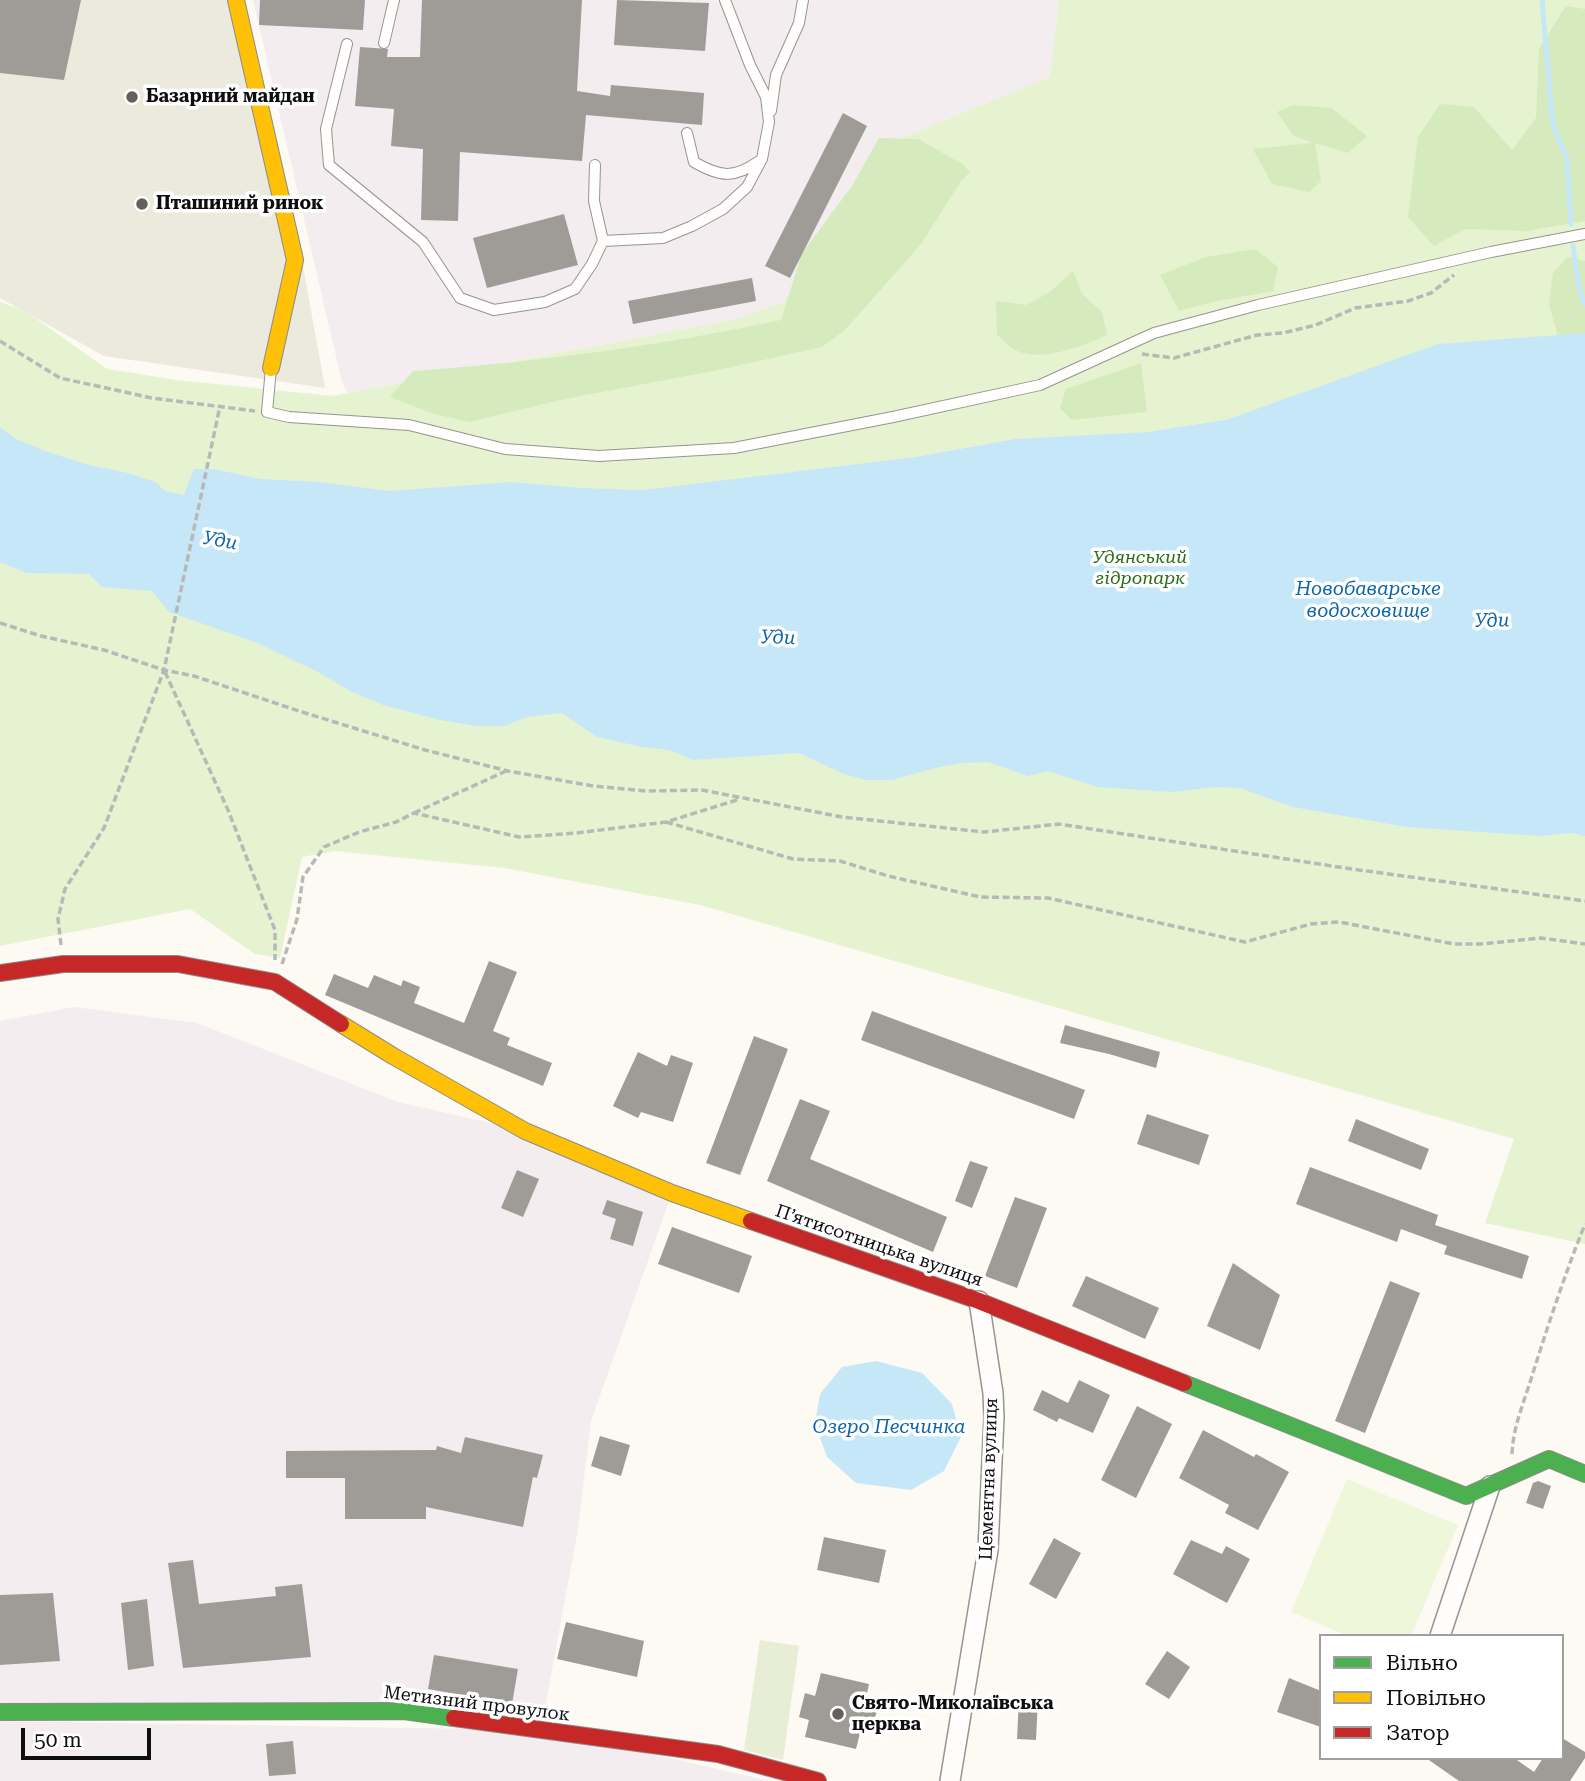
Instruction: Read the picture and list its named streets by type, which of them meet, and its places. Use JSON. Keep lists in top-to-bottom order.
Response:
{
  "streets": {
    "street": ["П’ятисотницька вулиця", "Цементна вулиця", "Метизний провулок"]
  },
  "crossings": [
    ["П’ятисотницька вулиця", "Цементна вулиця"]
  ],
  "water": ["Уди", "Новобаварське водосховище", "Озеро Песчинка"],
  "parks": ["Удянський гідропарк"],
  "places": ["Базарний майдан", "Пташиний ринок", "Свято-Миколаївська церква"],
  "legend": ["Вільно", "Повільно", "Затор"],
  "scale_bar": "50 m"
}
